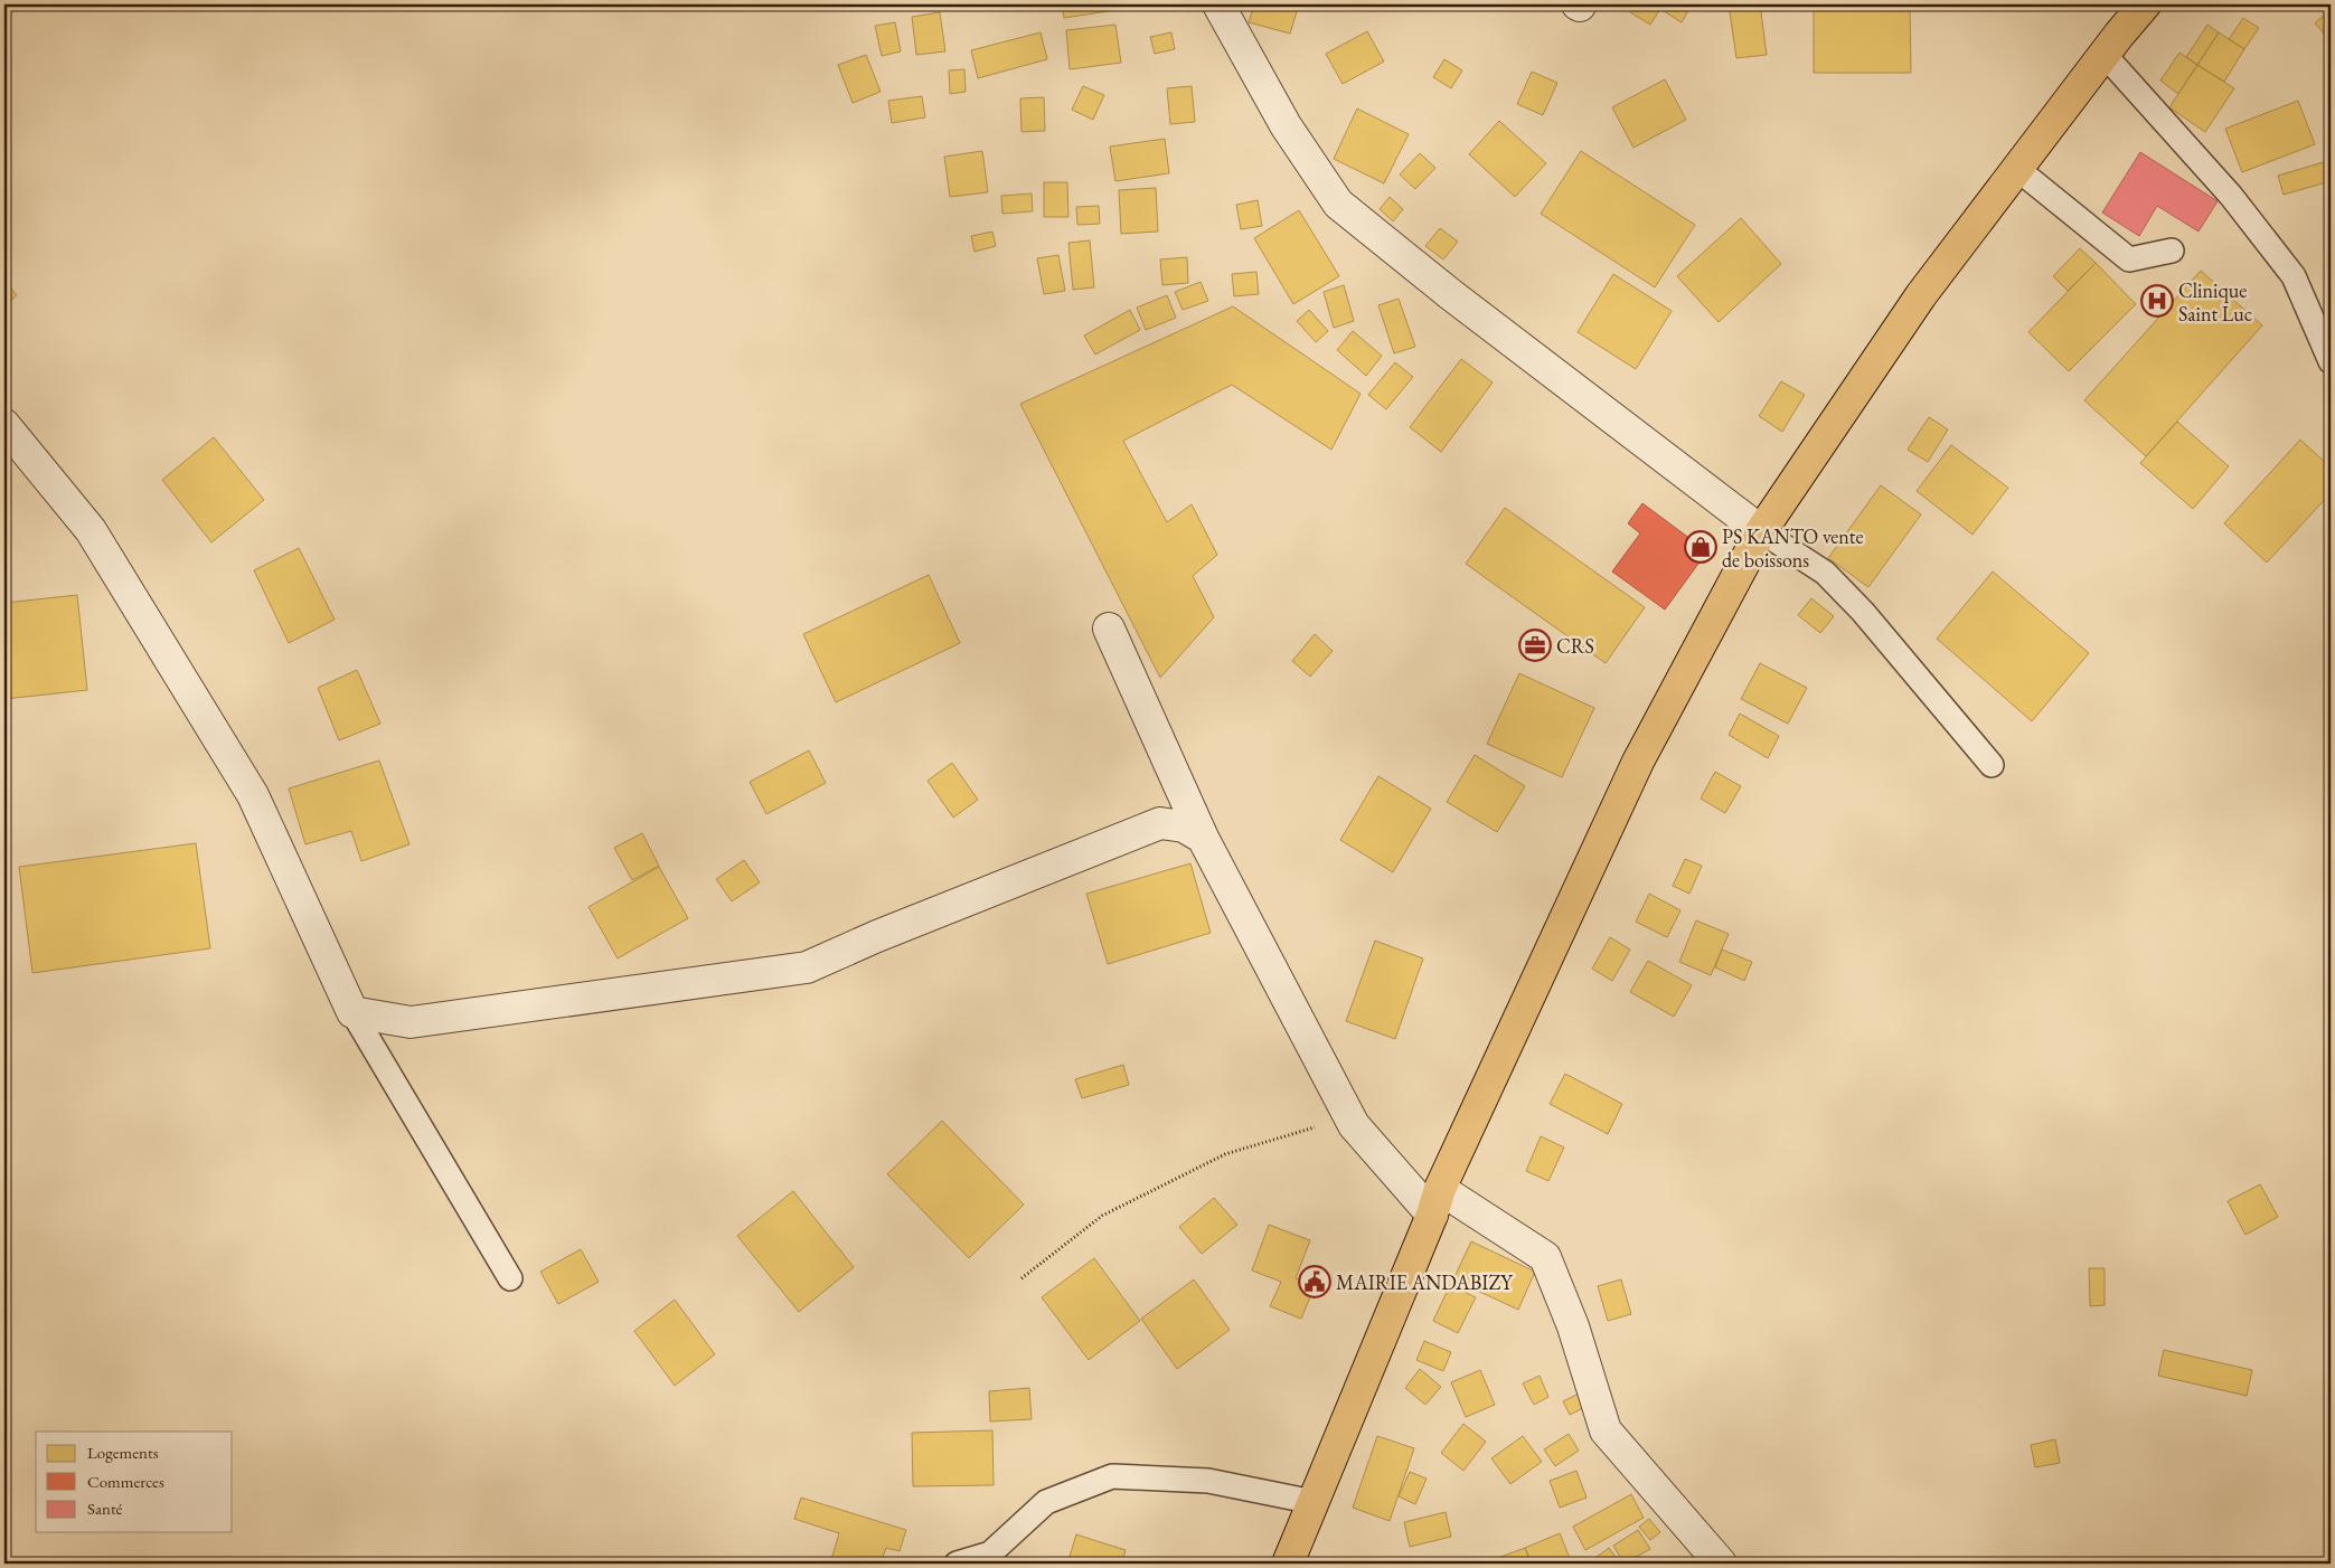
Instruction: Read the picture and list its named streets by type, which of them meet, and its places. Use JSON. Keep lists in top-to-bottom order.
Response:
{
  "places": {
    "hospital": ["Clinique Saint Luc"],
    "shop": ["PS KANTO vente de boissons"],
    "office": ["CRS"],
    "public building": ["MAIRIE ANDABIZY"]
  },
  "legend": ["Logements", "Commerces", "Santé"]
}
